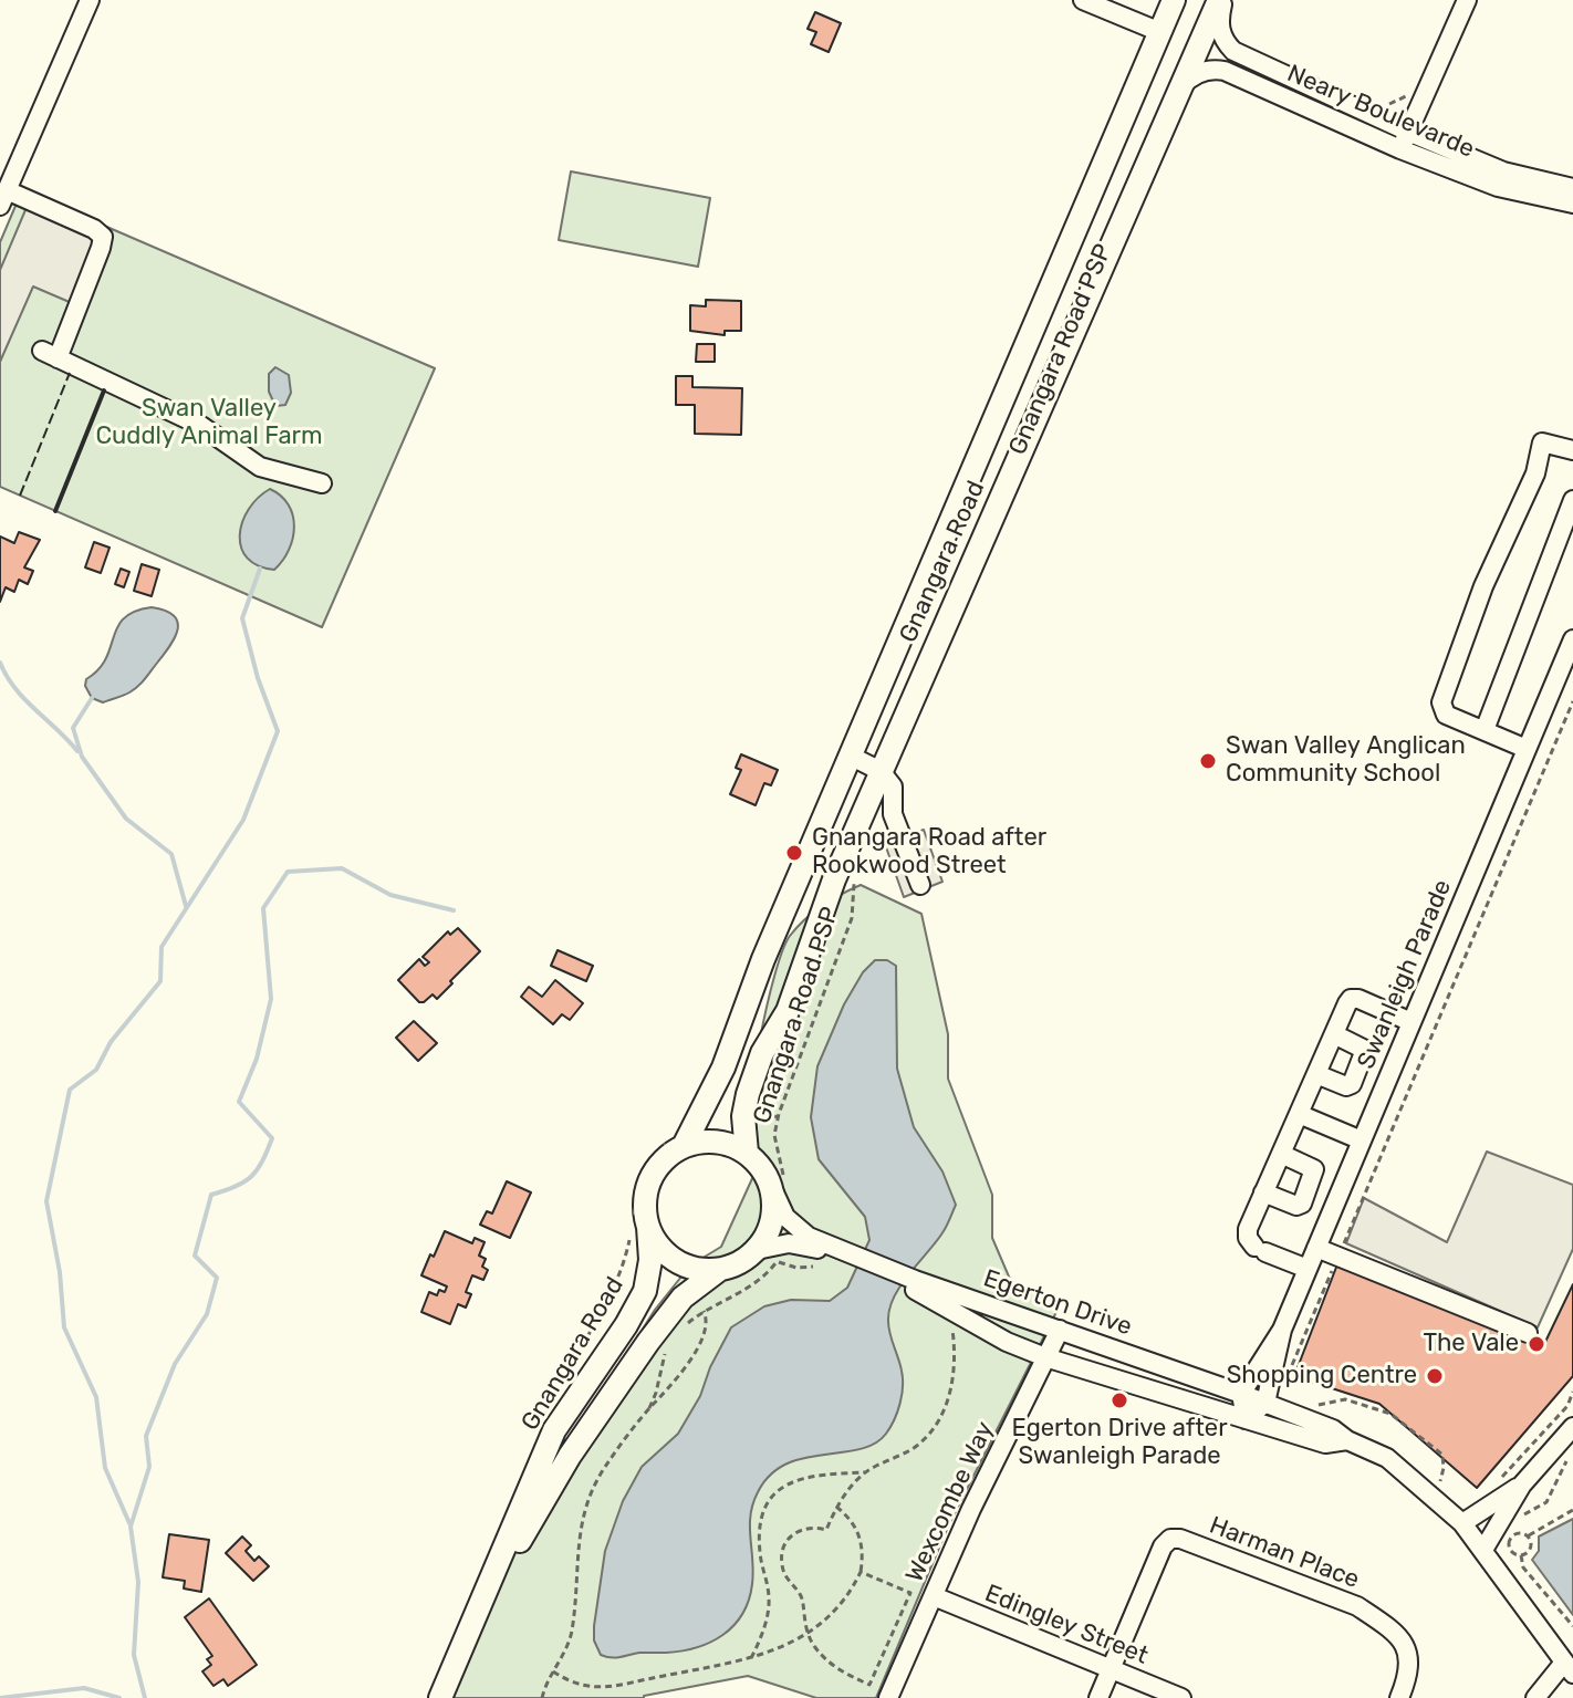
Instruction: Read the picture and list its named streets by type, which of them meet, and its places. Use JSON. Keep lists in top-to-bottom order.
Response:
{
  "streets": {
    "main road": ["Gnangara Road"],
    "street": [
      "Neary Boulevarde",
      "Swanleigh Parade",
      "Egerton Drive",
      "Wexcombe Way",
      "Harman Place",
      "Edingley Street"
    ],
    "path": ["Gnangara Road PSP"]
  },
  "crossings": [
    ["Neary Boulevarde", "Gnangara Road"],
    ["Gnangara Road PSP", "Gnangara Road"],
    ["Gnangara Road PSP", "Egerton Drive"],
    ["Gnangara Road", "Egerton Drive"],
    ["Swanleigh Parade", "Egerton Drive"],
    ["Egerton Drive", "Wexcombe Way"],
    ["Wexcombe Way", "Edingley Street"],
    ["Harman Place", "Edingley Street"]
  ],
  "parks": ["Swan Valley Cuddly Animal Farm"],
  "places": [
    "Swan Valley Anglican Community School",
    "Gnangara Road after Rookwood Street",
    "The Vale",
    "Shopping Centre",
    "Egerton Drive after Swanleigh Parade"
  ]
}
